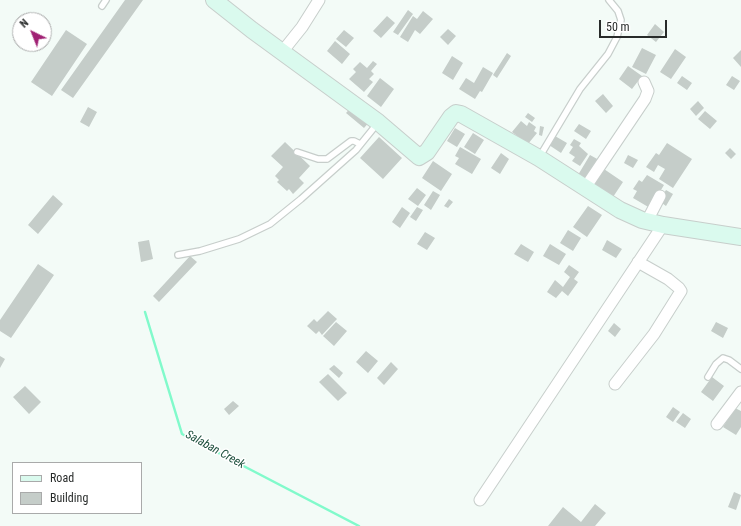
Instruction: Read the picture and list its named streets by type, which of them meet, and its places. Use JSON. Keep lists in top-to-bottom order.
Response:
{
  "water": ["Salaban Creek"],
  "legend": ["Road", "Building"],
  "scale_bar": "50 m",
  "north": "top left"
}
